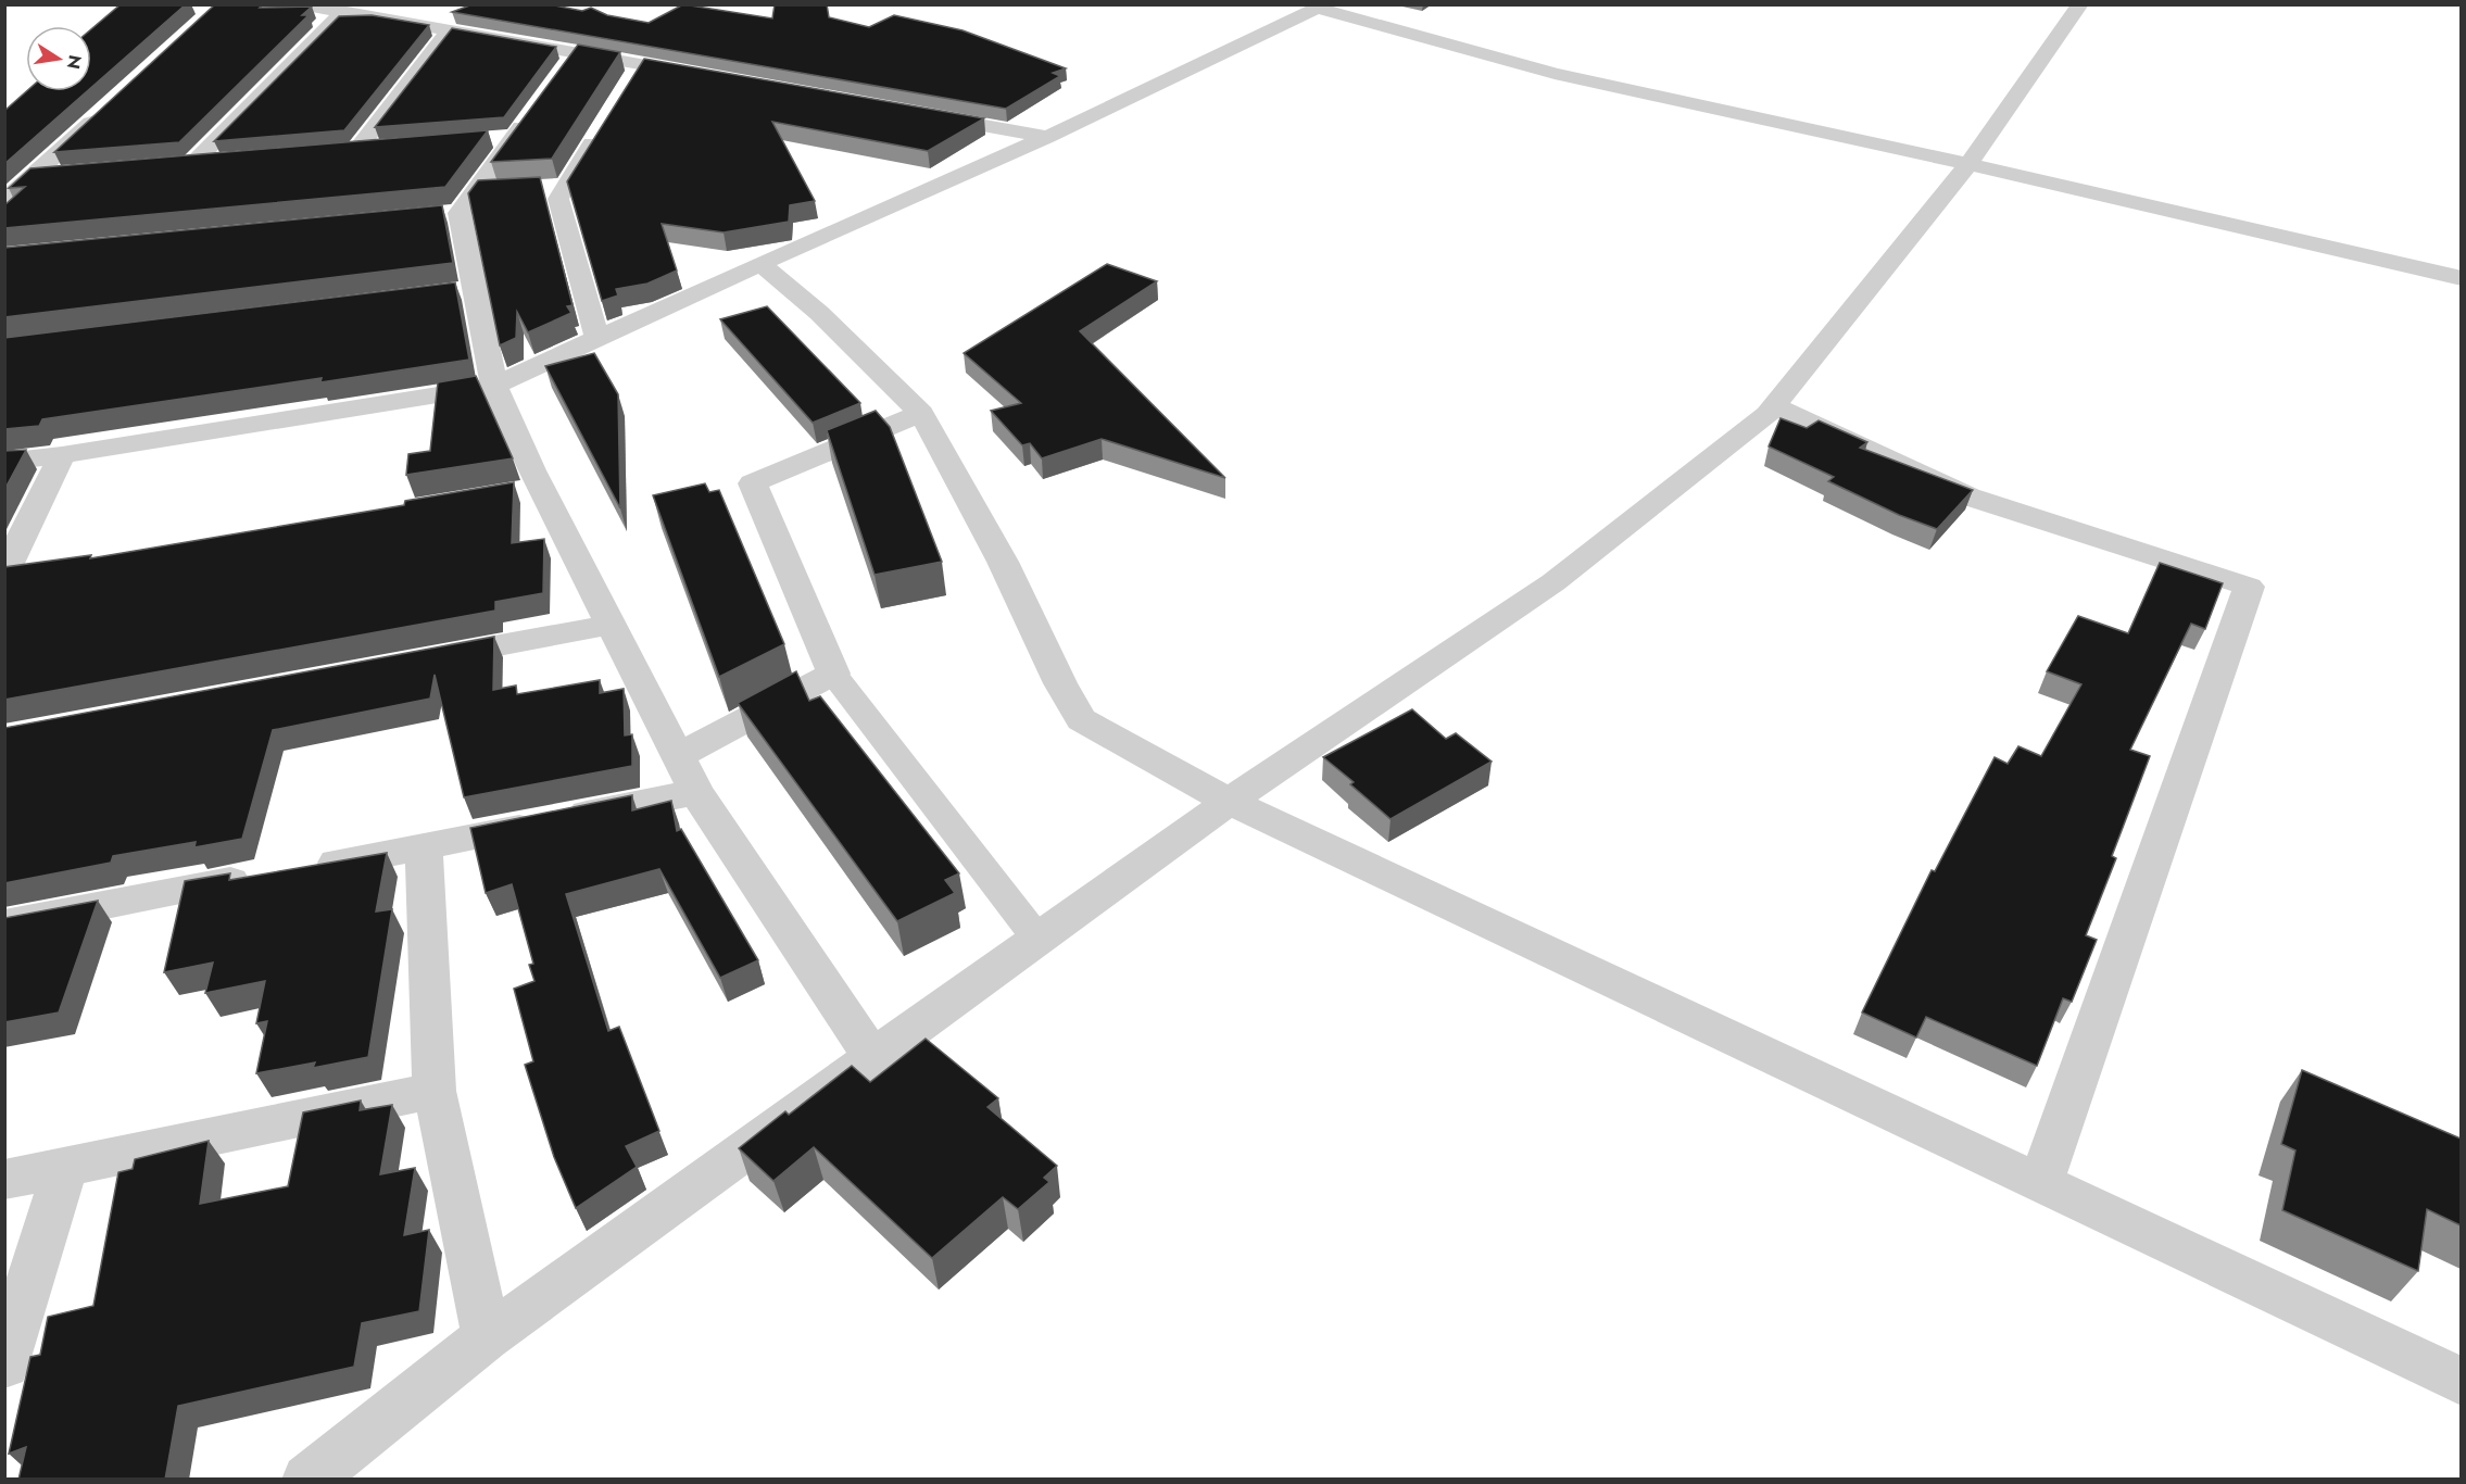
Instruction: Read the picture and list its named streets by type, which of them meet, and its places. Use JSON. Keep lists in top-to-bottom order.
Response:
{
  "north": "right"
}
